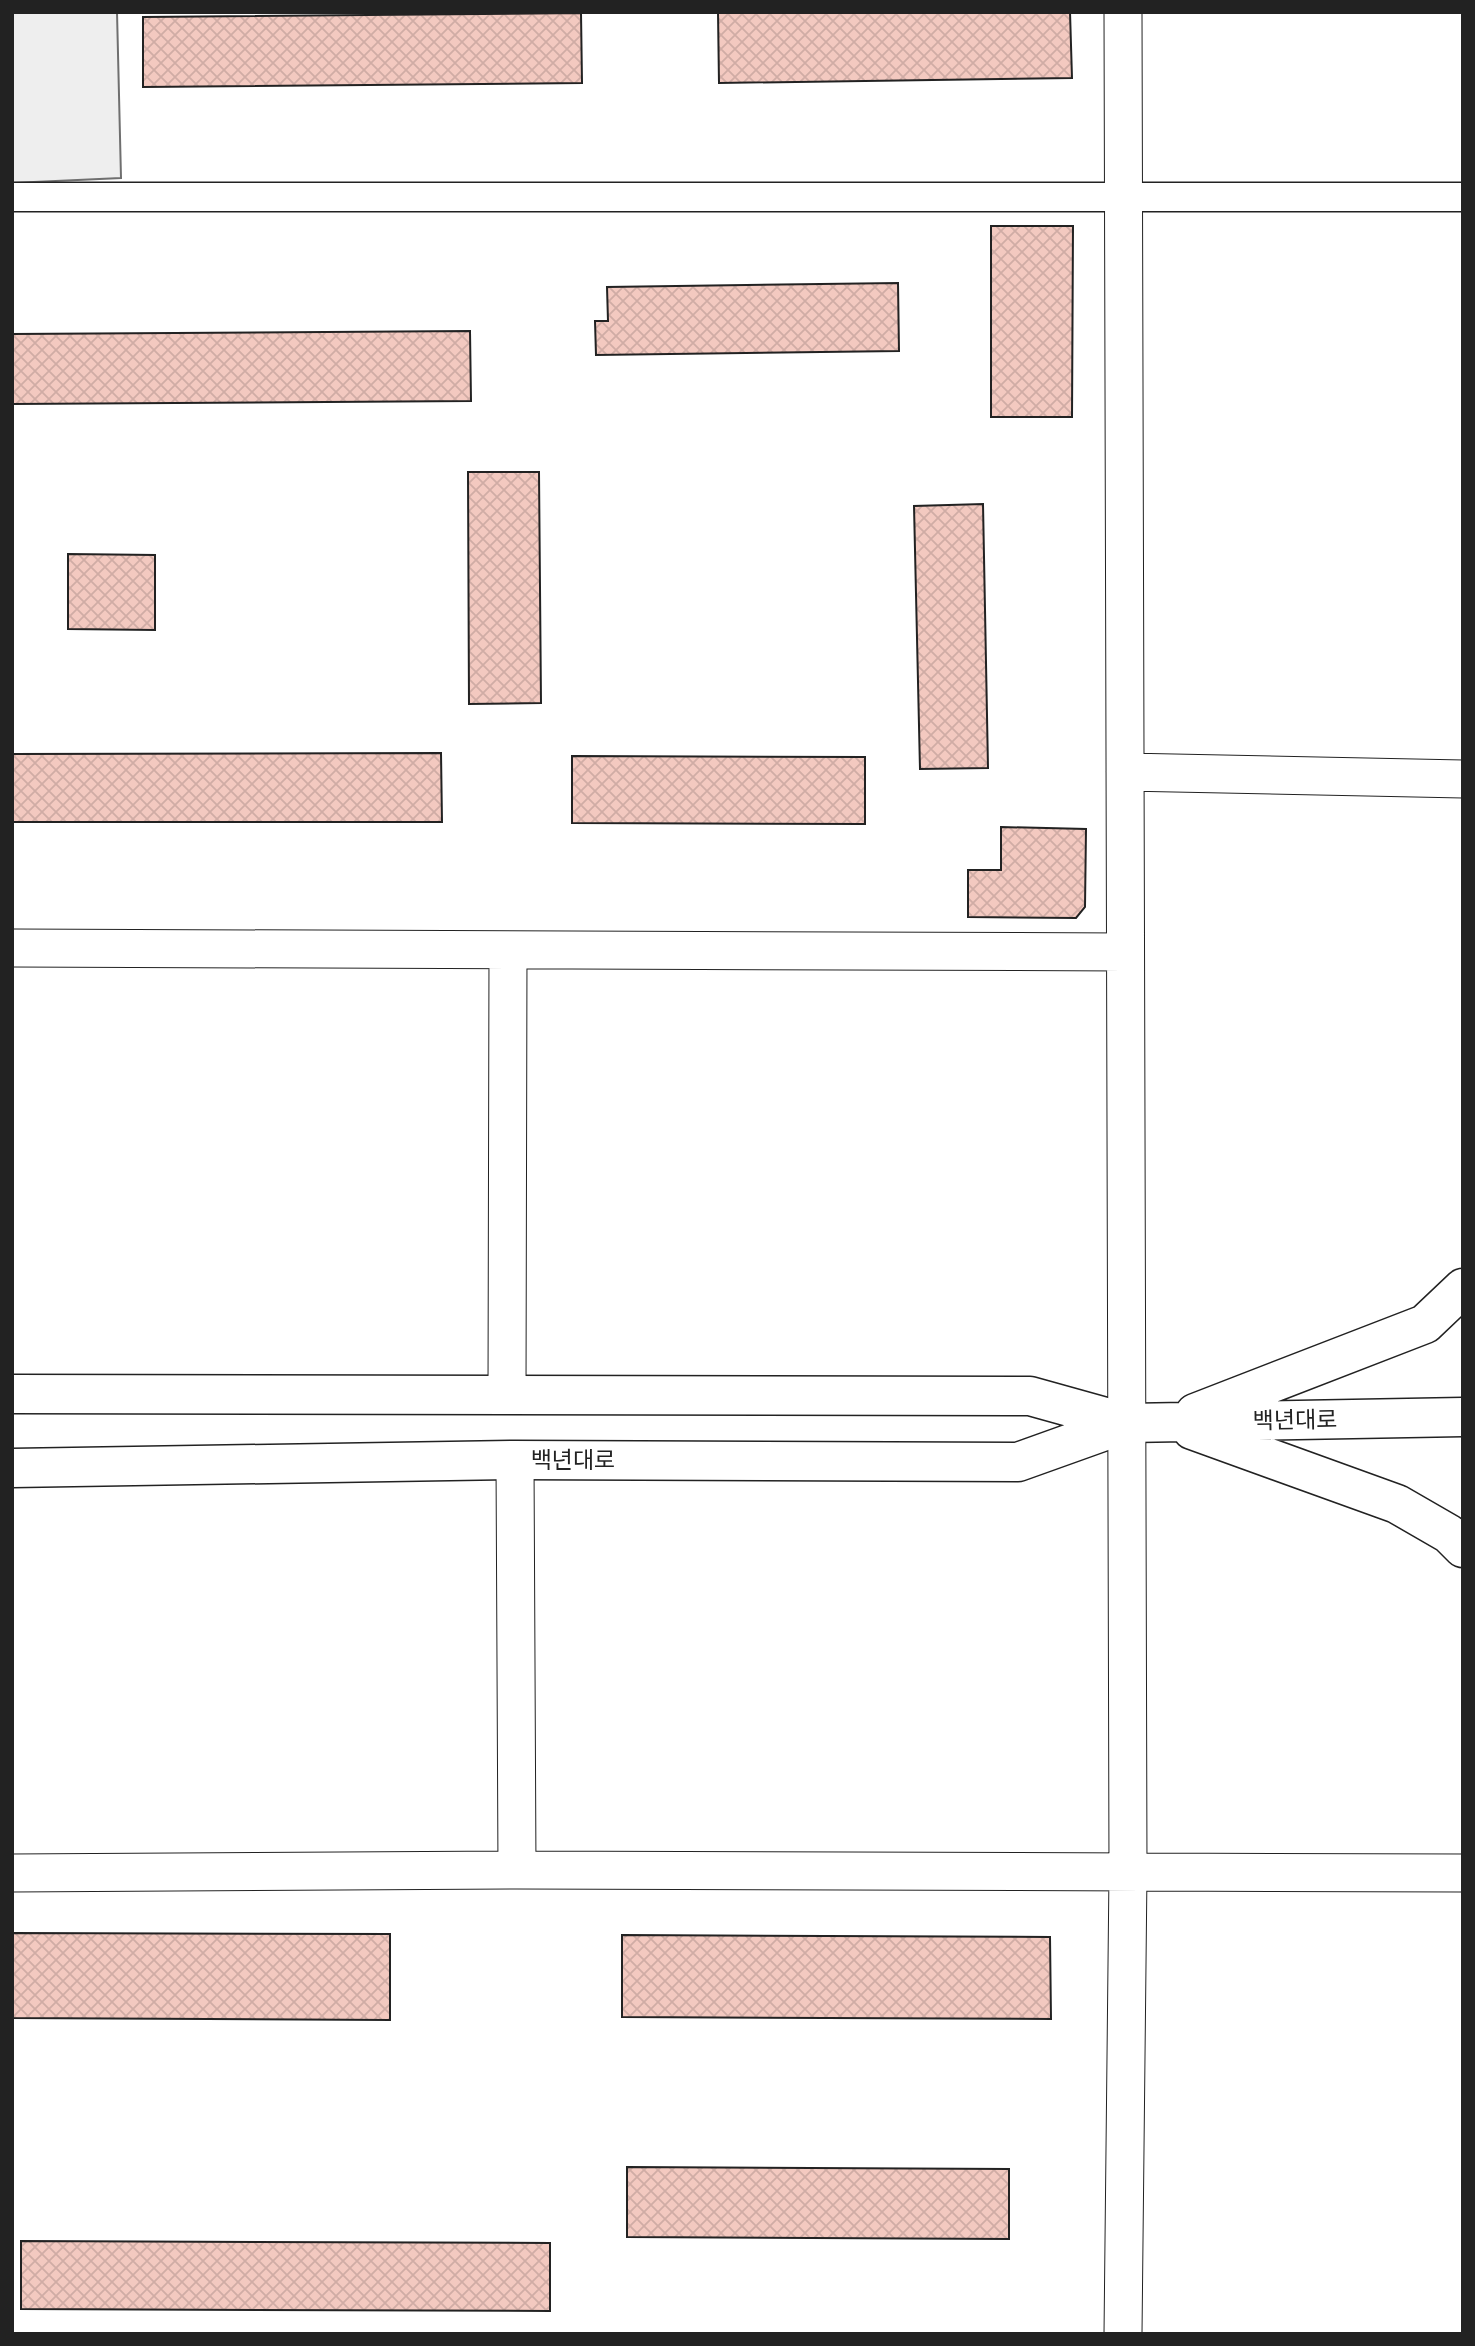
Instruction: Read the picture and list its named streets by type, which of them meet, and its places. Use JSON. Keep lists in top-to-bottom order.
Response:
{
  "streets": {
    "street": ["백년대로"]
  }
}
